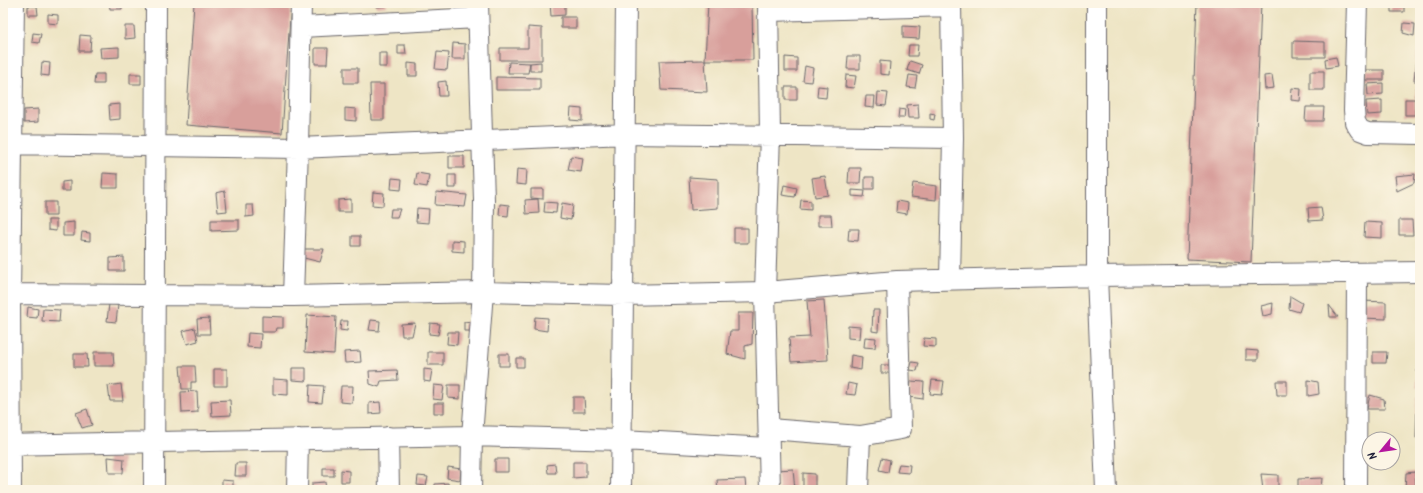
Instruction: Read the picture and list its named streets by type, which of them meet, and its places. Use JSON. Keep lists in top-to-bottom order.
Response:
{
  "north": "bottom left"
}
